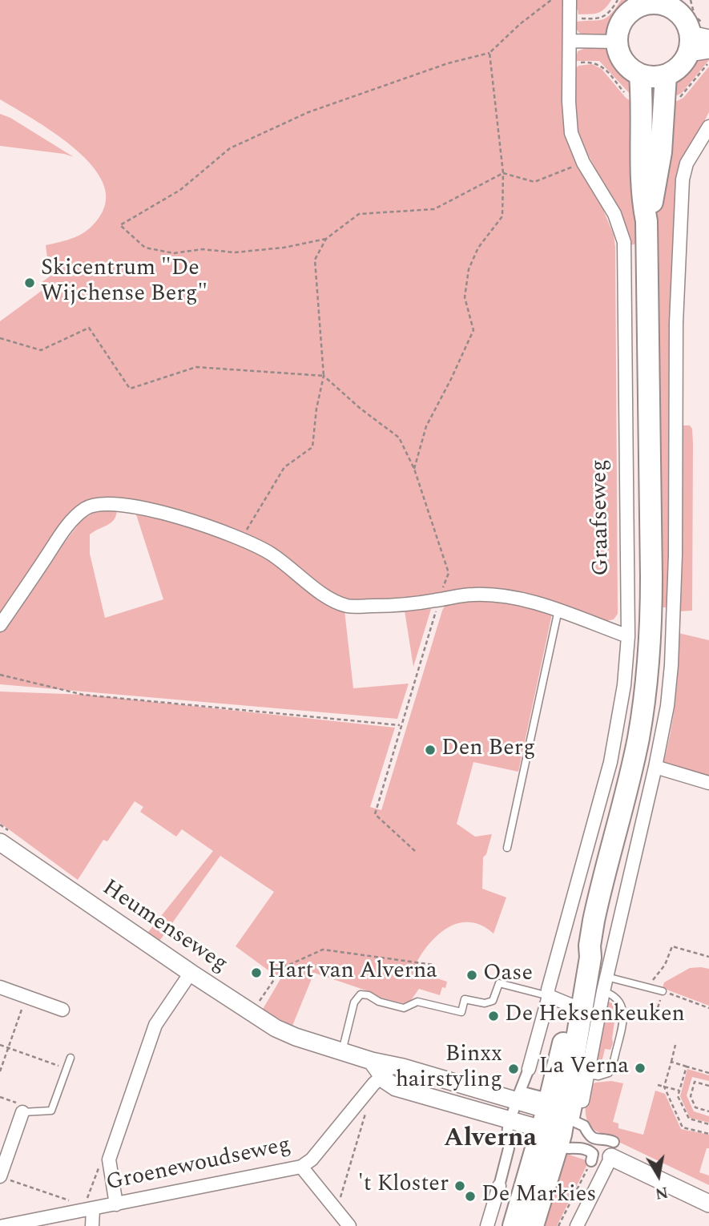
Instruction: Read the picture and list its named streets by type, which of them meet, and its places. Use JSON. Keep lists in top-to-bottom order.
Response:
{
  "streets": {
    "street": ["Graafseweg", "Heumenseweg", "Groenewoudseweg"]
  },
  "crossings": [
    ["Heumenseweg", "Groenewoudseweg"]
  ],
  "districts": ["Alverna"],
  "places": [
    "Skicentrum \"De Wijchense Berg\"",
    "Den Berg",
    "Hart van Alverna",
    "Oase",
    "De Heksenkeuken",
    "La Verna",
    "Binxx hairstyling",
    "'t Kloster",
    "De Markies"
  ],
  "north": "bottom"
}
